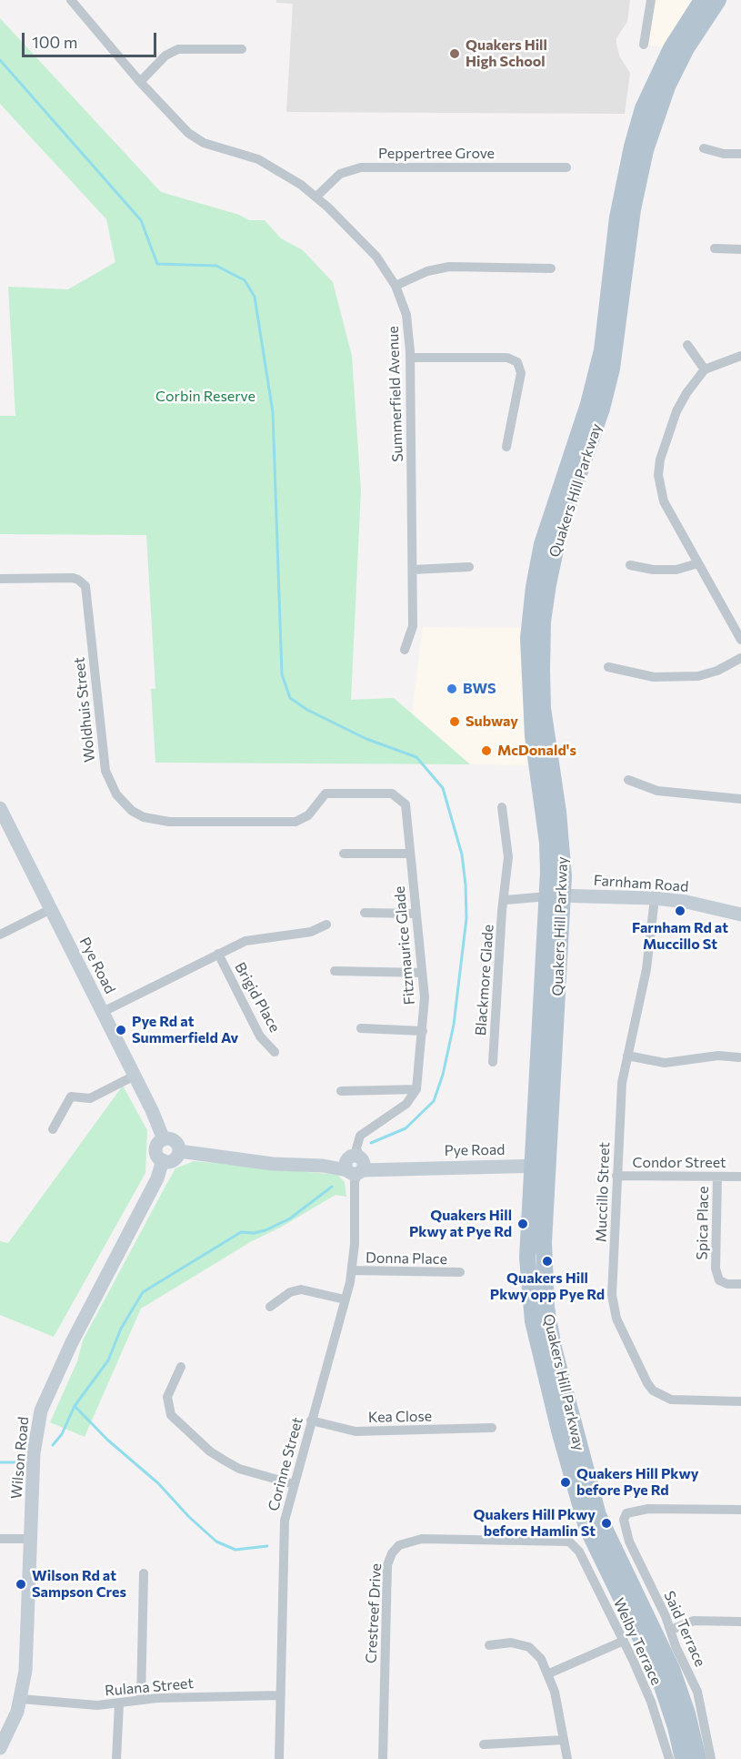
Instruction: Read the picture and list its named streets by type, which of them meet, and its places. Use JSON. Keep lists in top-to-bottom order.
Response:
{
  "streets": {
    "main road": ["Quakers Hill Parkway"],
    "street": [
      "Peppertree Grove",
      "Summerfield Avenue",
      "Woldhuis Street",
      "Farnham Road",
      "Fitzmaurice Glade",
      "Pye Road",
      "Blackmore Glade",
      "Brigid Place",
      "Condor Street",
      "Muccillo Street",
      "Spica Place",
      "Donna Place",
      "Kea Close",
      "Wilson Road",
      "Corinne Street",
      "Crestreef Drive",
      "Said Terrace",
      "Welby Terrace",
      "Rulana Street"
    ]
  },
  "crossings": [
    ["Peppertree Grove", "Summerfield Avenue"],
    ["Quakers Hill Parkway", "Farnham Road"],
    ["Quakers Hill Parkway", "Pye Road"],
    ["Woldhuis Street", "Fitzmaurice Glade"],
    ["Farnham Road", "Blackmore Glade"],
    ["Farnham Road", "Muccillo Street"],
    ["Pye Road", "Wilson Road"],
    ["Pye Road", "Corinne Street"],
    ["Condor Street", "Muccillo Street"],
    ["Condor Street", "Spica Place"],
    ["Donna Place", "Corinne Street"],
    ["Kea Close", "Corinne Street"],
    ["Wilson Road", "Rulana Street"],
    ["Corinne Street", "Rulana Street"],
    ["Crestreef Drive", "Welby Terrace"]
  ],
  "parks": ["Corbin Reserve"],
  "places": [
    "Quakers Hill High School",
    "BWS",
    "Subway",
    "McDonald's",
    "Farnham Rd at Muccillo St",
    "Pye Rd at Summerfield Av",
    "Quakers Hill Pkwy at Pye Rd",
    "Quakers Hill Pkwy opp Pye Rd",
    "Quakers Hill Pkwy before Pye Rd",
    "Quakers Hill Pkwy before Hamlin St",
    "Wilson Rd at Sampson Cres"
  ],
  "scale_bar": "100 m"
}
